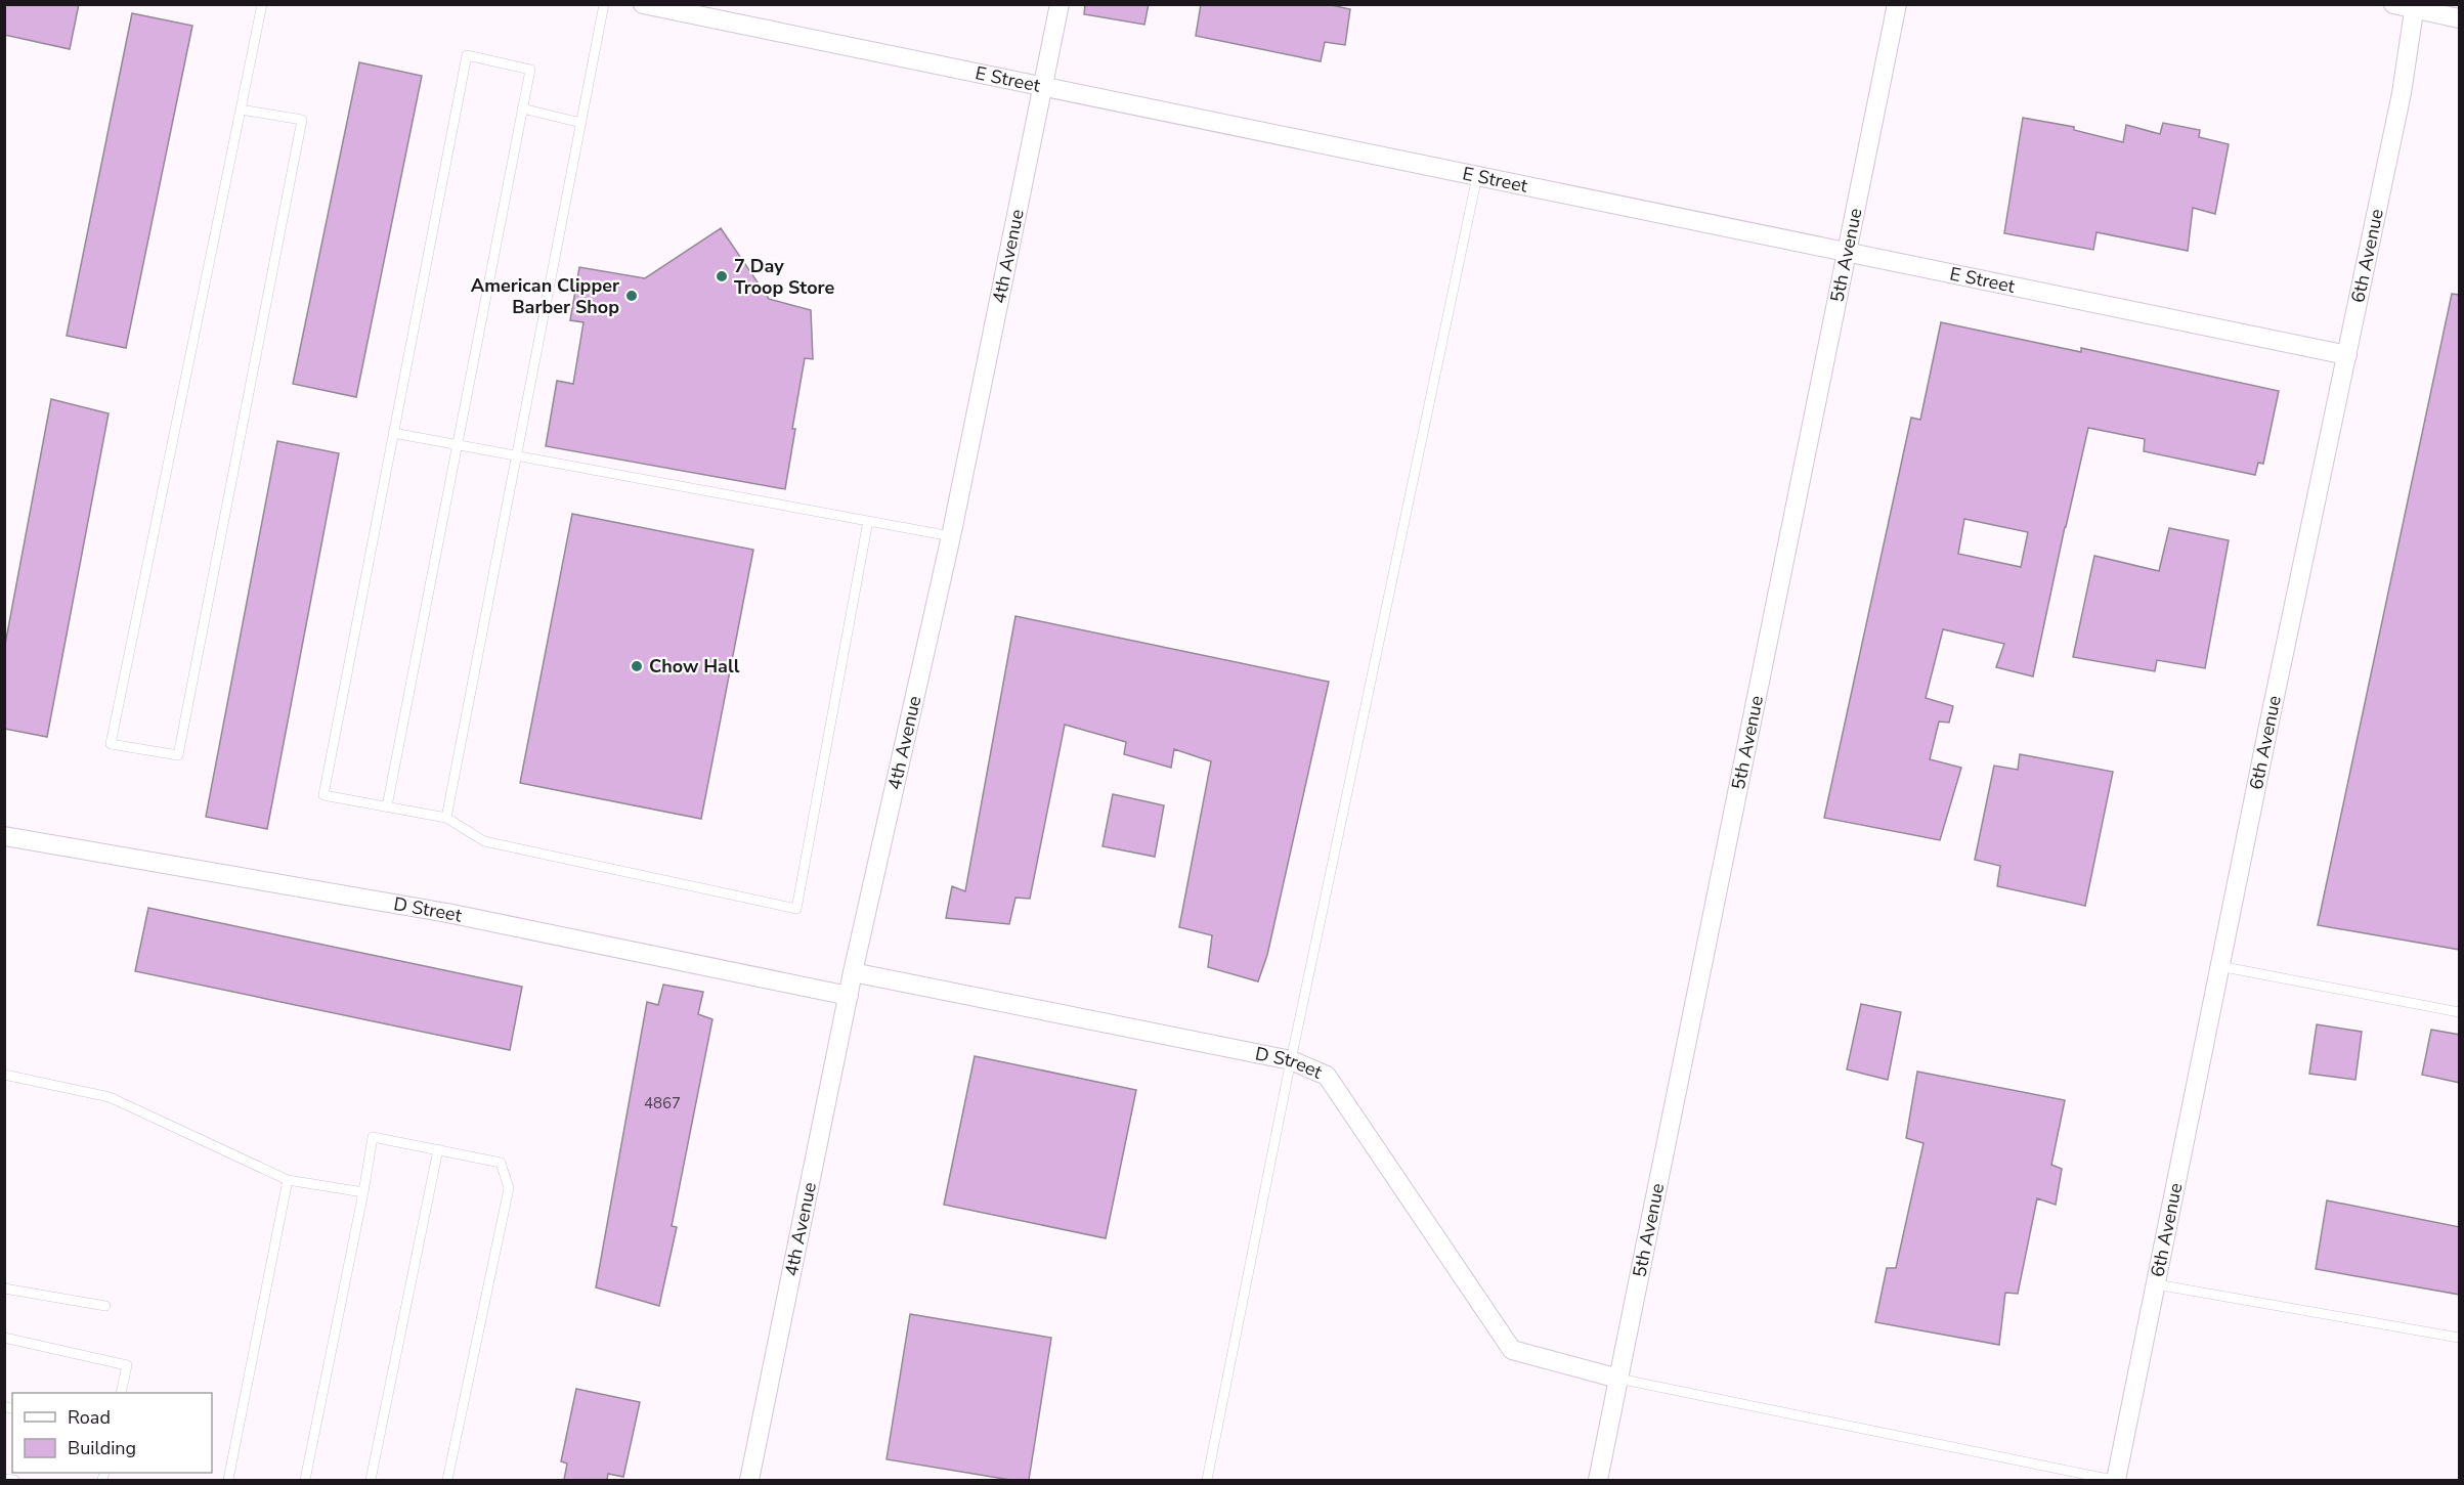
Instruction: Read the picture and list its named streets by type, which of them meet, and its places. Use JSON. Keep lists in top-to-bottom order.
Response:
{
  "streets": {
    "street": [
      "E Street",
      "5th Avenue",
      "4th Avenue",
      "6th Avenue",
      "D Street"
    ]
  },
  "crossings": [
    ["E Street", "5th Avenue"],
    ["E Street", "4th Avenue"],
    ["E Street", "6th Avenue"],
    ["5th Avenue", "D Street"],
    ["4th Avenue", "D Street"]
  ],
  "places": ["7 Day Troop Store", "American Clipper Barber Shop", "Chow Hall"],
  "house_numbers": ["4867"],
  "legend": ["Road", "Building"]
}
